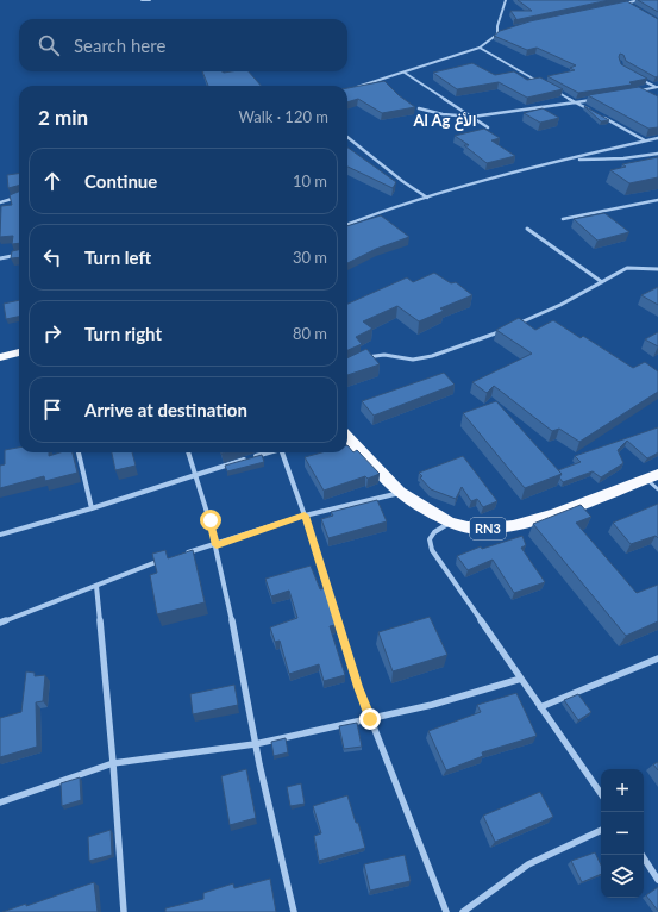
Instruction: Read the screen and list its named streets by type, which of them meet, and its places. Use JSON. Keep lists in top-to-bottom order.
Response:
{
  "streets": {
    "highway": ["RN3"]
  },
  "districts": ["Al Ag الأغ"],
  "page": {
    "search": "Search here",
    "heading": ["2 min", "Walk · 120 m"],
    "list": [
      ["Continue", "10 m"],
      ["Turn left", "30 m"],
      ["Turn right", "80 m"],
      "Arrive at destination"
    ],
    "map_buttons": ["+", "−"]
  }
}
